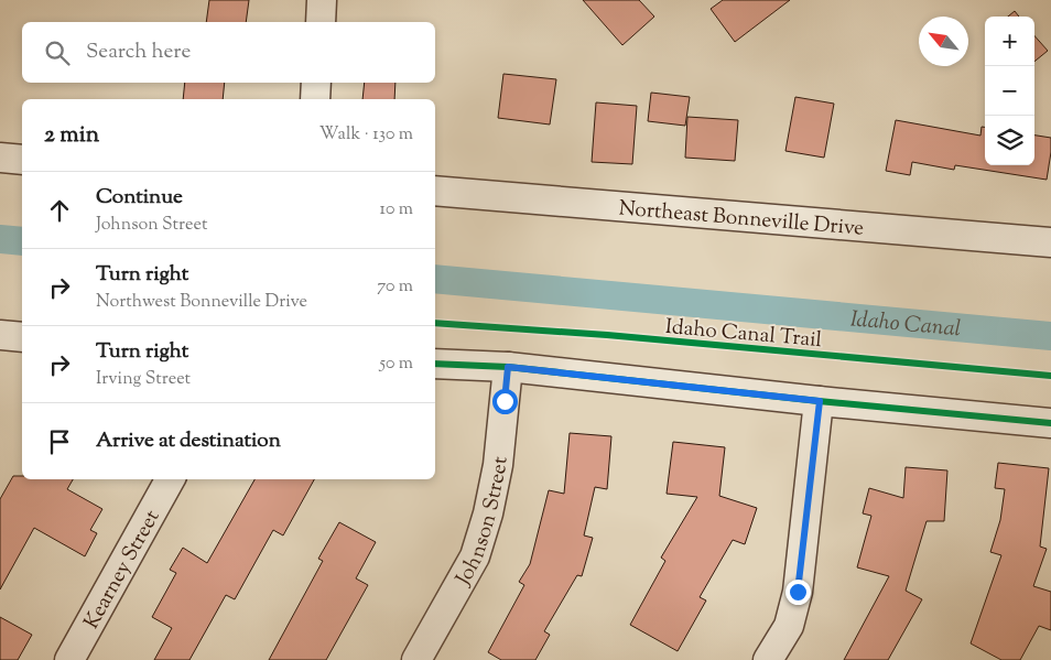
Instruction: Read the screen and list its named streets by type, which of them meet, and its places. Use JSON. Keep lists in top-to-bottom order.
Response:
{
  "streets": {
    "street": ["Northeast Bonneville Drive", "Johnson Street", "Kearney Street"],
    "cycle path": ["Idaho Canal Trail"]
  },
  "water": ["Idaho Canal"],
  "north": "top left",
  "page": {
    "map_buttons": ["+", "−"],
    "search": "Search here",
    "heading": ["2 min", "Walk · 130 m"],
    "list": [
      ["Continue", "Johnson Street", "10 m"],
      ["Turn right", "Northwest Bonneville Drive", "70 m"],
      ["Turn right", "Irving Street", "50 m"],
      "Arrive at destination"
    ]
  }
}
